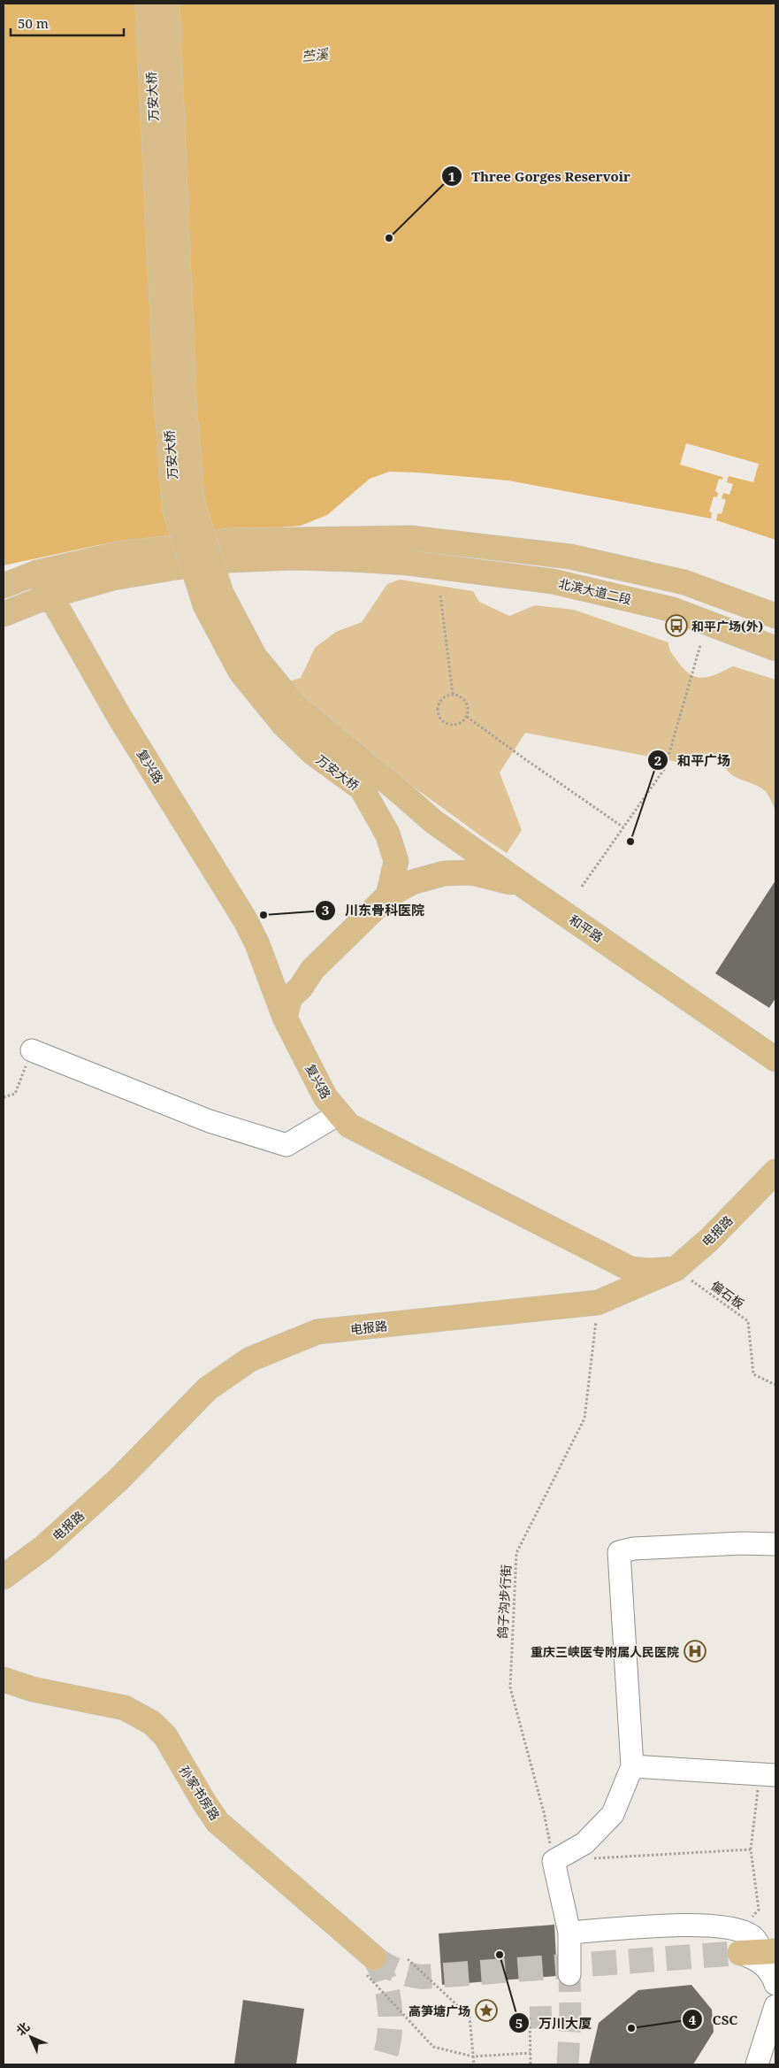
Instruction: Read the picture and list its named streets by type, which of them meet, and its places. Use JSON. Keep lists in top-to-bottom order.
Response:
{
  "streets": {
    "main road": [
      "万安大桥",
      "北滨大道二段",
      "复兴路",
      "和平路",
      "电报路",
      "孙家书房路"
    ],
    "path": ["偏石板", "鸽子沟步行街"]
  },
  "crossings": [
    ["万安大桥", "和平路"],
    ["北滨大道二段", "复兴路"],
    ["复兴路", "电报路"],
    ["复兴路", "偏石板"],
    ["电报路", "偏石板"],
    ["电报路", "鸽子沟步行街"]
  ],
  "water": ["苎溪"],
  "places": {
    "other": [
      "Three Gorges Reservoir",
      "和平广场",
      "川东骨科医院",
      "万川大厦",
      "CSC"
    ],
    "bus stop": ["和平广场(外)"],
    "hospital": ["重庆三峡医专附属人民医院"],
    "place": ["高笋塘广场"]
  },
  "scale_bar": "50 m",
  "north": "top left"
}
